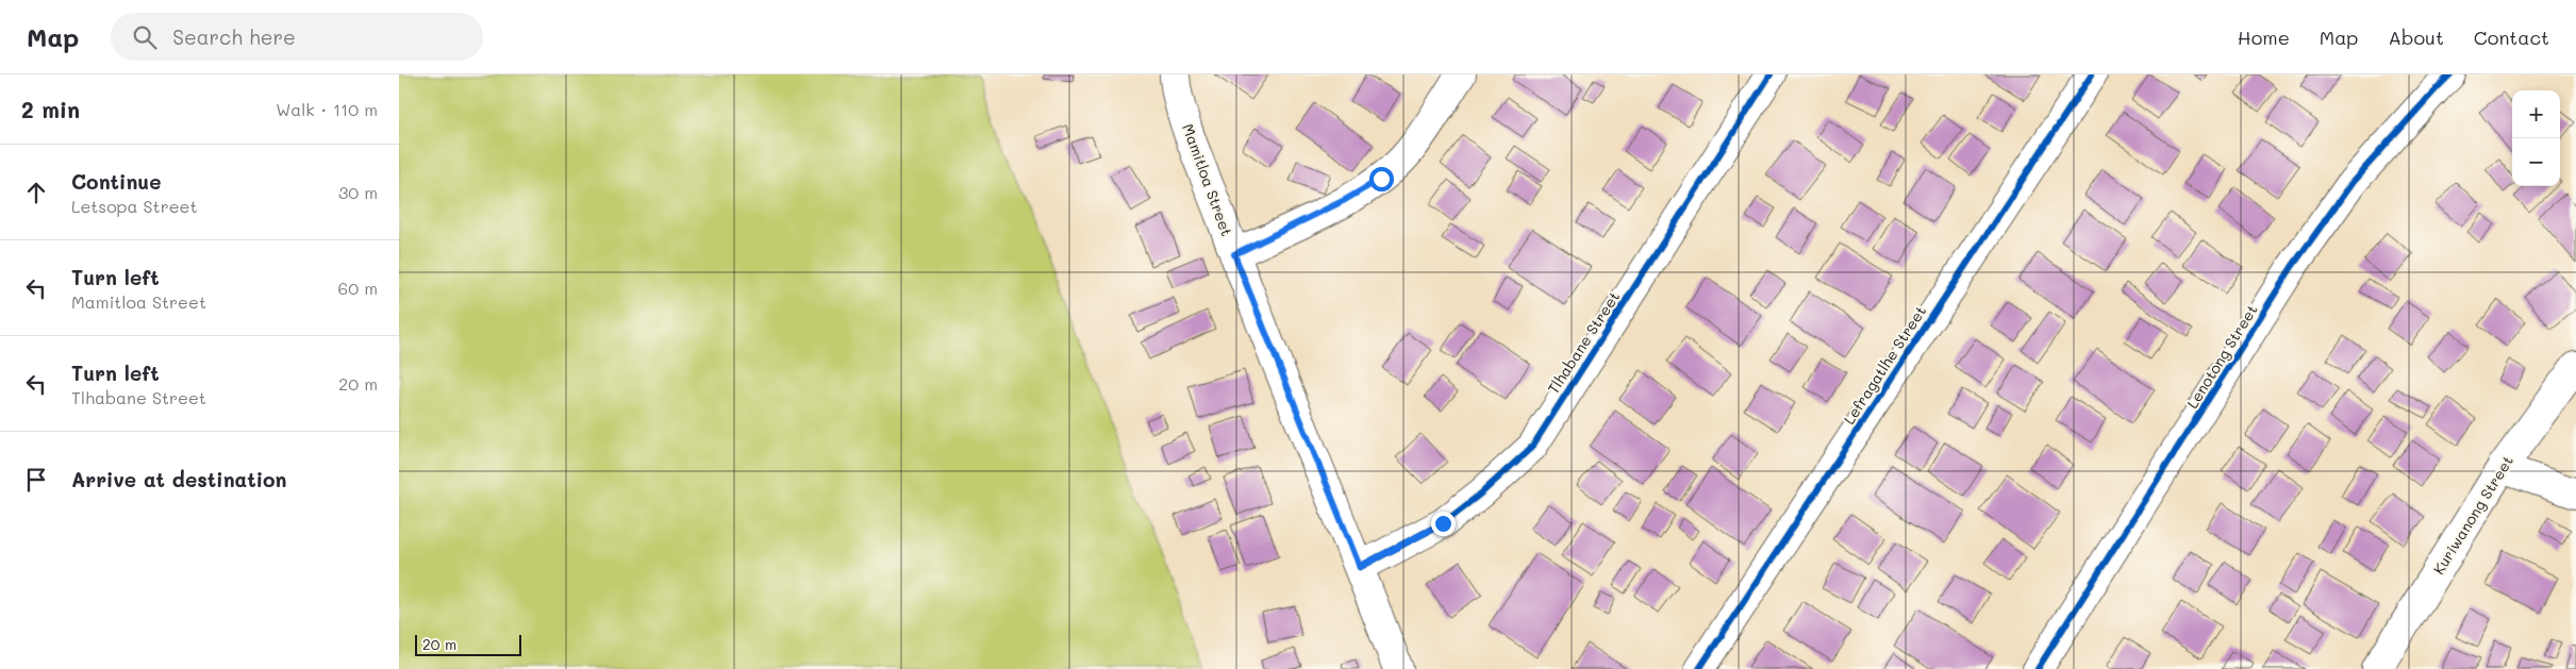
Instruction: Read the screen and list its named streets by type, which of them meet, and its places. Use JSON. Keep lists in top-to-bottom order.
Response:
{
  "streets": {
    "street": [
      "Mamitloa Street",
      "Tlhabane Street",
      "Lenotong Street",
      "Lefragatlhe Street",
      "Kuriwanong Street"
    ]
  },
  "crossings": [
    ["Mamitloa Street", "Tlhabane Street"]
  ],
  "scale_bar": "20 m",
  "page": {
    "header": "Map",
    "search": "Search here",
    "nav": [
      "Home",
      "Map",
      "About",
      "Contact"
    ],
    "heading": ["2 min", "Walk · 110 m"],
    "map_buttons": ["+", "−"],
    "list": [
      ["Continue", "Letsopa Street", "30 m"],
      ["Turn left", "Mamitloa Street", "60 m"],
      ["Turn left", "Tlhabane Street", "20 m"],
      "Arrive at destination"
    ],
    "scale": "20 m"
  }
}
